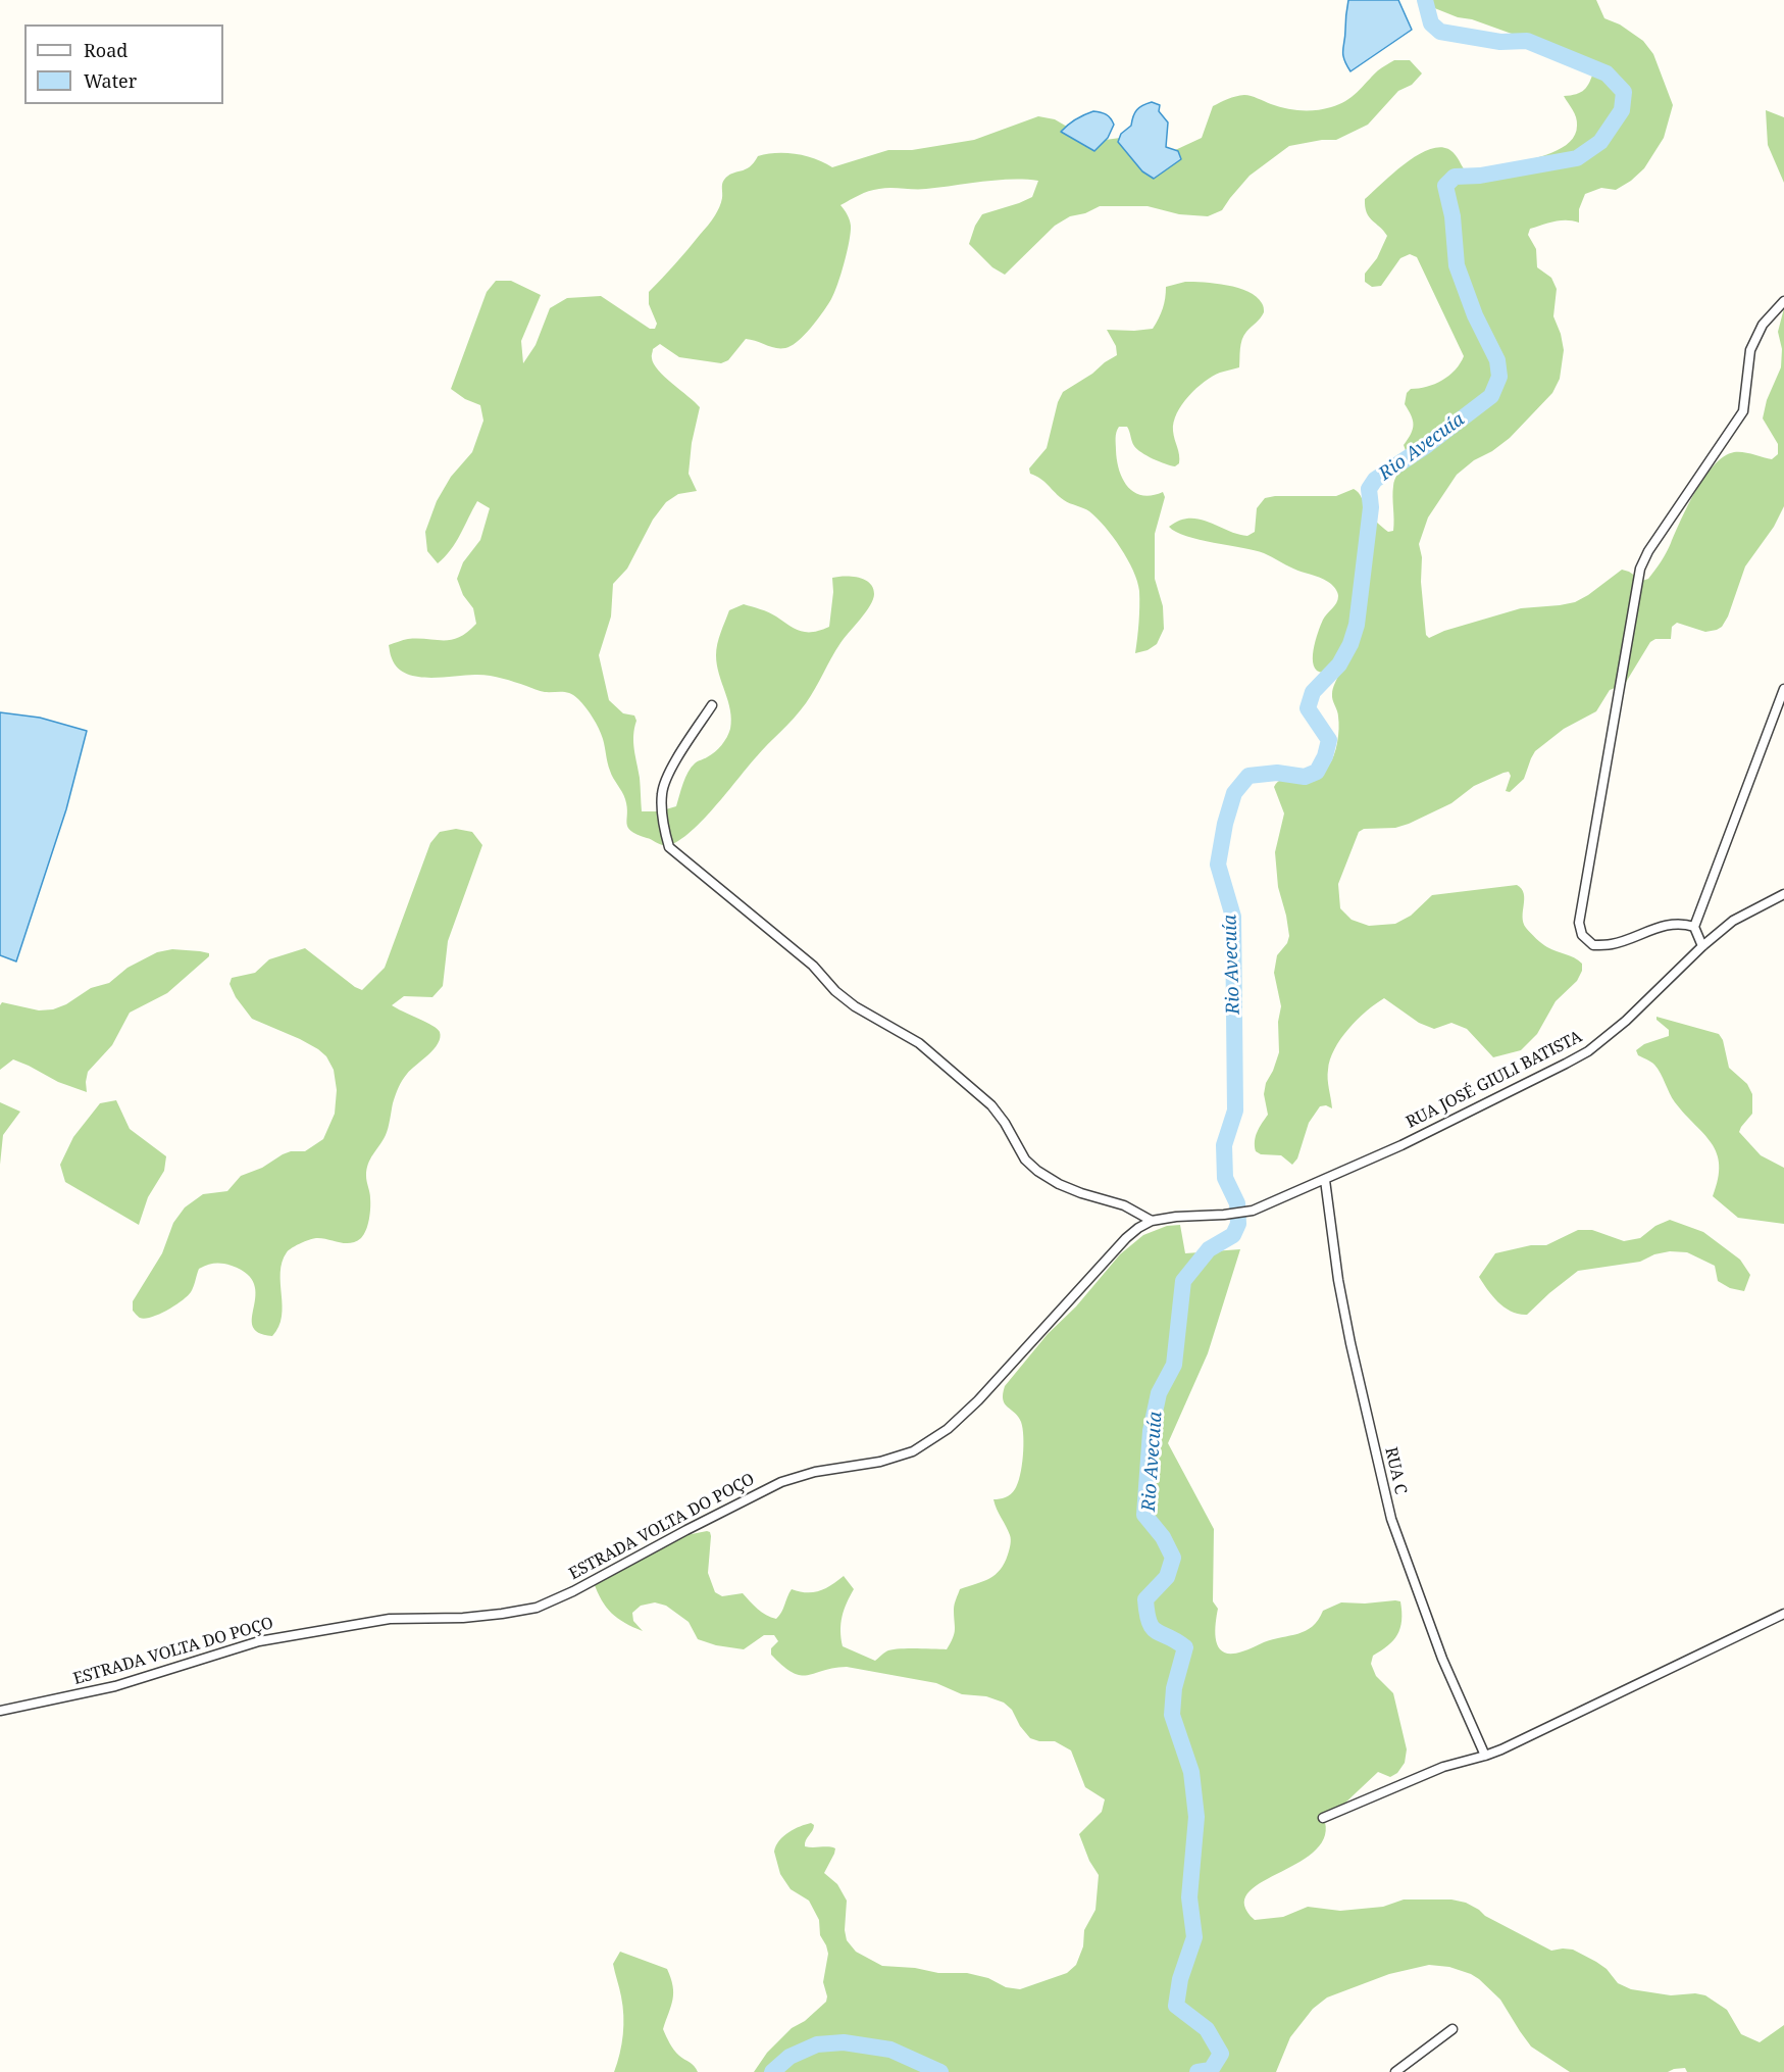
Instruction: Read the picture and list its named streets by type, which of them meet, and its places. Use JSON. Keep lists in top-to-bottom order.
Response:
{
  "streets": {
    "street": ["RUA JOSÉ GIULI BATISTA", "RUA C", "ESTRADA VOLTA DO POÇO"]
  },
  "crossings": [
    ["RUA JOSÉ GIULI BATISTA", "RUA C"],
    ["RUA JOSÉ GIULI BATISTA", "ESTRADA VOLTA DO POÇO"]
  ],
  "water": ["Rio Avecuía"],
  "legend": ["Road", "Water"]
}
